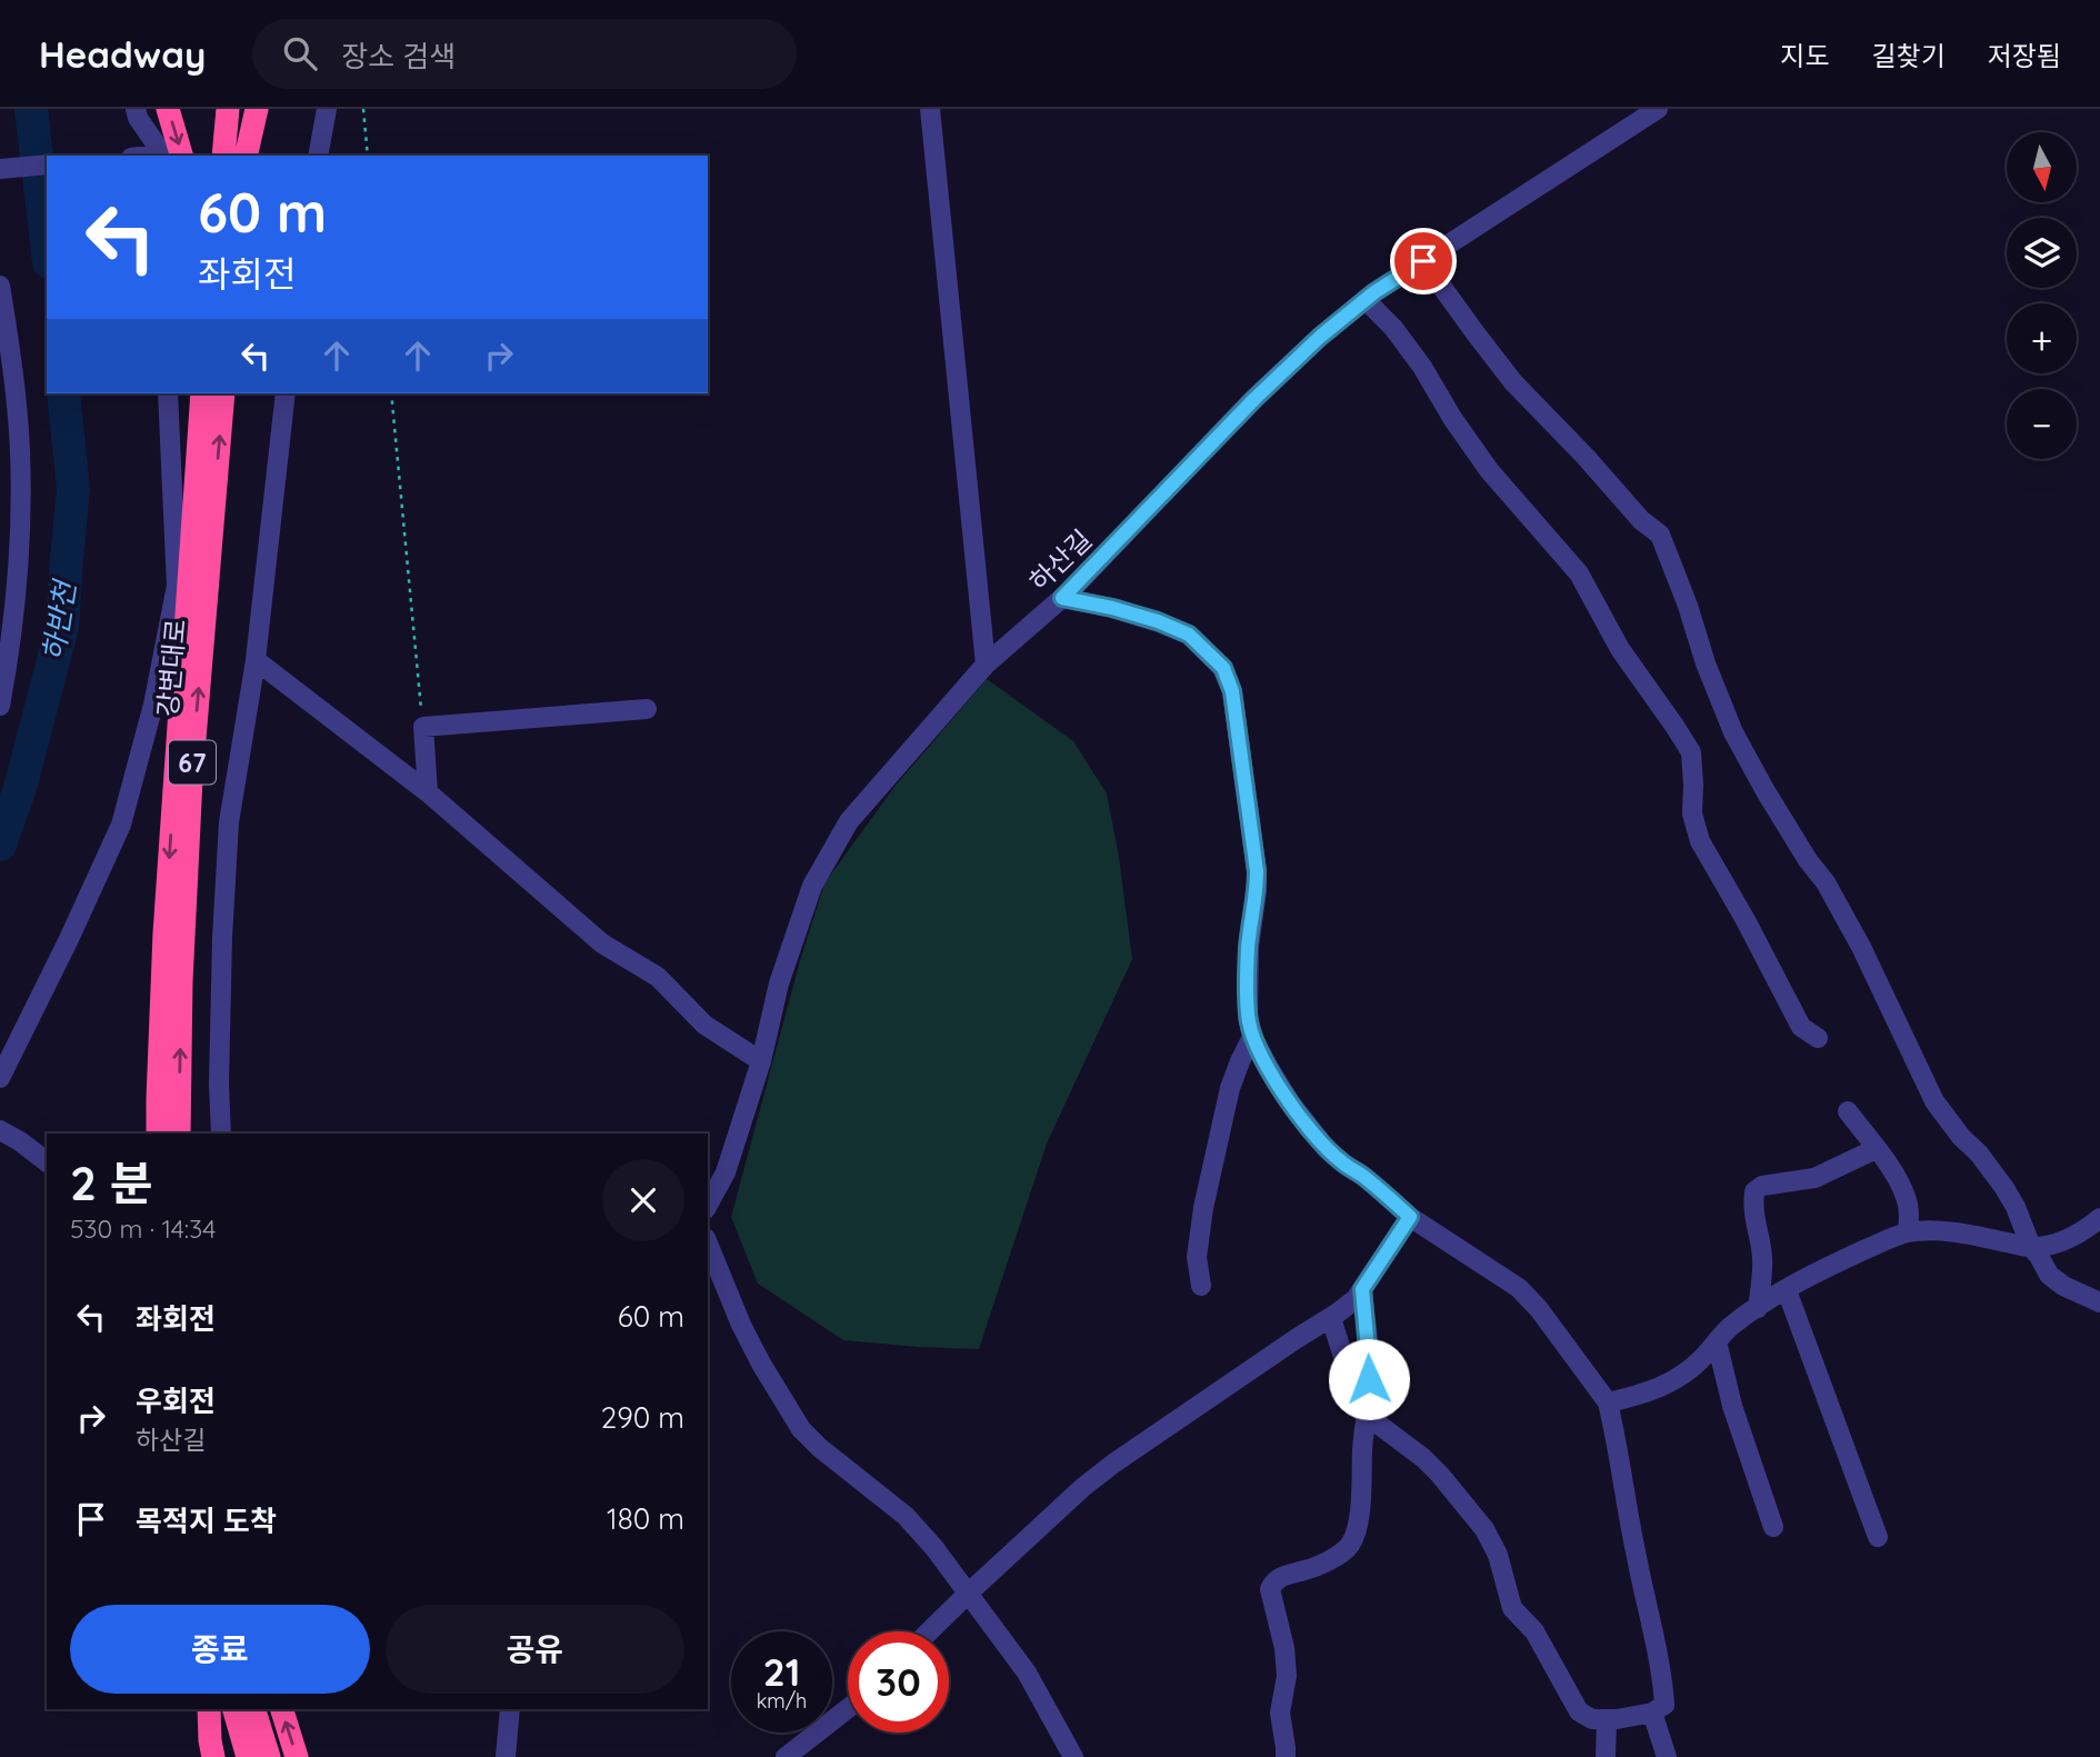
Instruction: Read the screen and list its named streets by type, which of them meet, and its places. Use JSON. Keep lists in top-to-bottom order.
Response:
{
  "streets": {
    "highway": ["강변대로", "67"],
    "street": ["하산길"]
  },
  "water": ["하반천"],
  "north": "bottom",
  "page": {
    "header": "Headway",
    "search": "장소 검색",
    "nav": ["지도", "길찾기", "저장됨"],
    "map_buttons": ["+", "−"],
    "turn": ["60 m", "좌회전"],
    "heading": ["2 분", "530 m · 14:34"],
    "list": [
      {
        "name": "좌회전",
        "value": "60 m"
      },
      {
        "name": "우회전",
        "note": "하산길",
        "value": "290 m"
      },
      {
        "name": "목적지 도착",
        "value": "180 m"
      }
    ],
    "buttons": ["종료", "공유"],
    "speed": "21 km/h",
    "limit": "30"
  }
}
